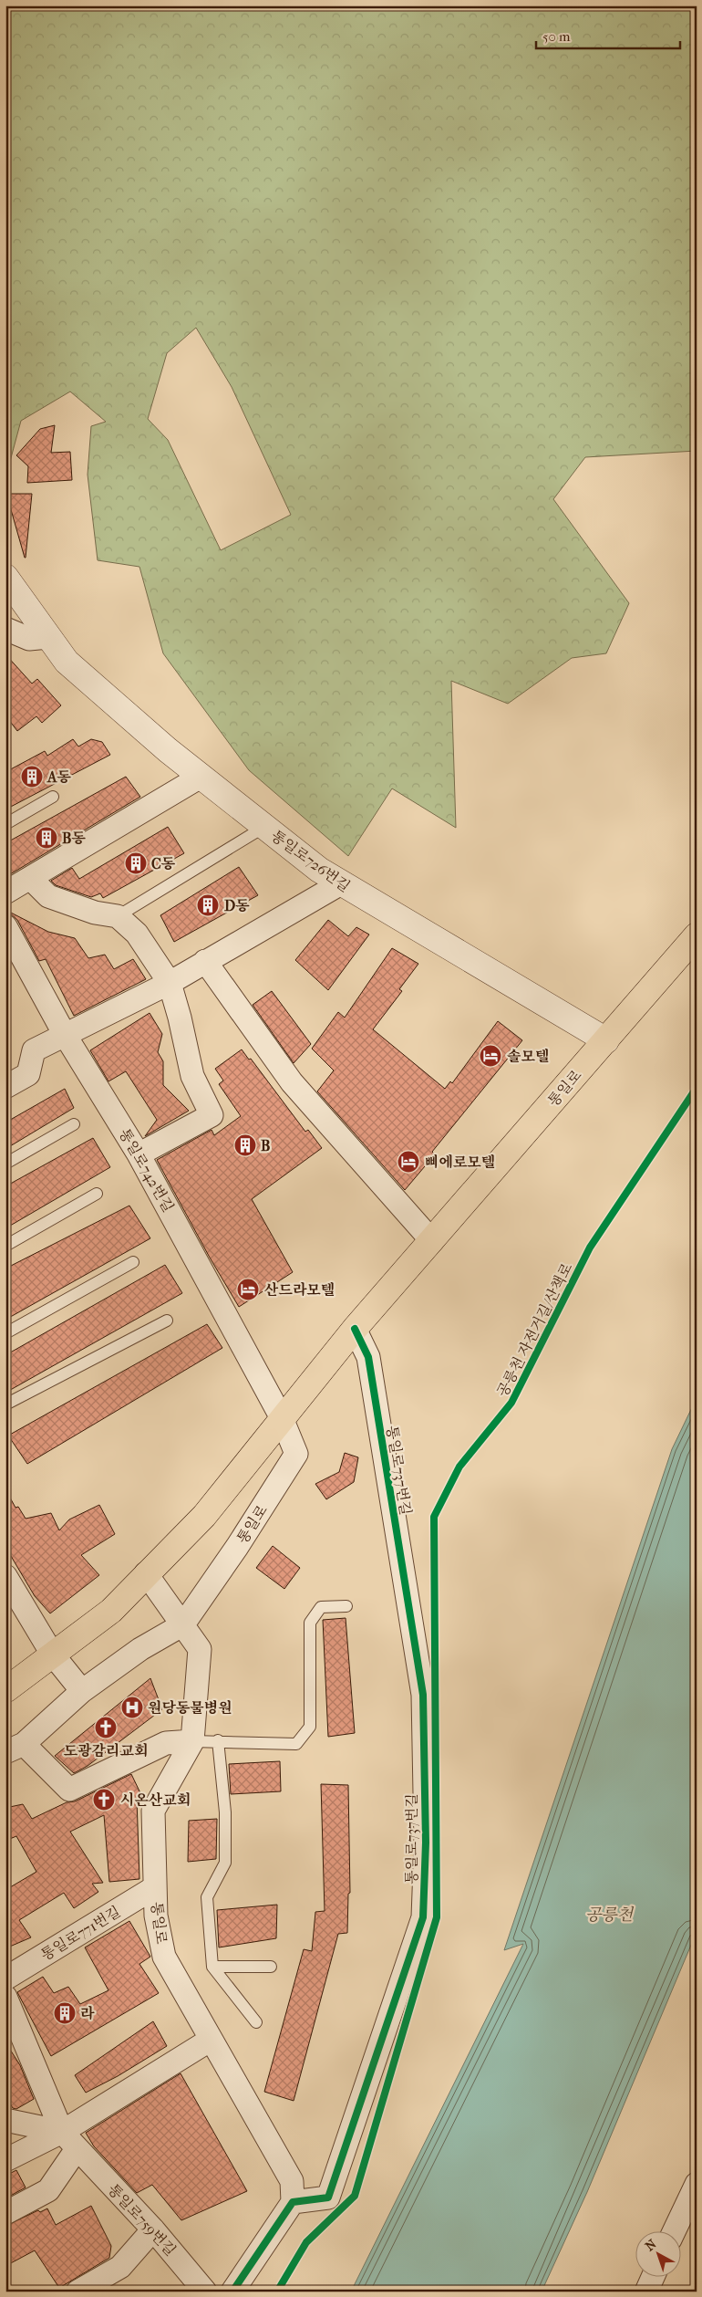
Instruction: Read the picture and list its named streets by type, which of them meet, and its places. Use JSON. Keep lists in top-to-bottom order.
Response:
{
  "streets": {
    "main road": ["통일로"],
    "street": [
      "통일로726번길",
      "통일로742번길",
      "통일로737번길",
      "통일로771번길",
      "통일로759번길"
    ],
    "cycle path": ["공릉천 자전거길/산책로"]
  },
  "crossings": [
    ["통일로726번길", "통일로"],
    ["통일로", "통일로742번길"],
    ["통일로", "통일로737번길"],
    ["통일로", "통일로771번길"]
  ],
  "water": ["공릉천"],
  "places": {
    "building": [
      "A동",
      "B동",
      "C동",
      "D동",
      "B",
      "라"
    ],
    "hotel": ["솔모텔", "삐에로모텔", "산드라모텔"],
    "hospital": ["원당동물병원"],
    "church": ["도광감리교회", "시온산교회"]
  },
  "scale_bar": "50 m",
  "north": "top left"
}
